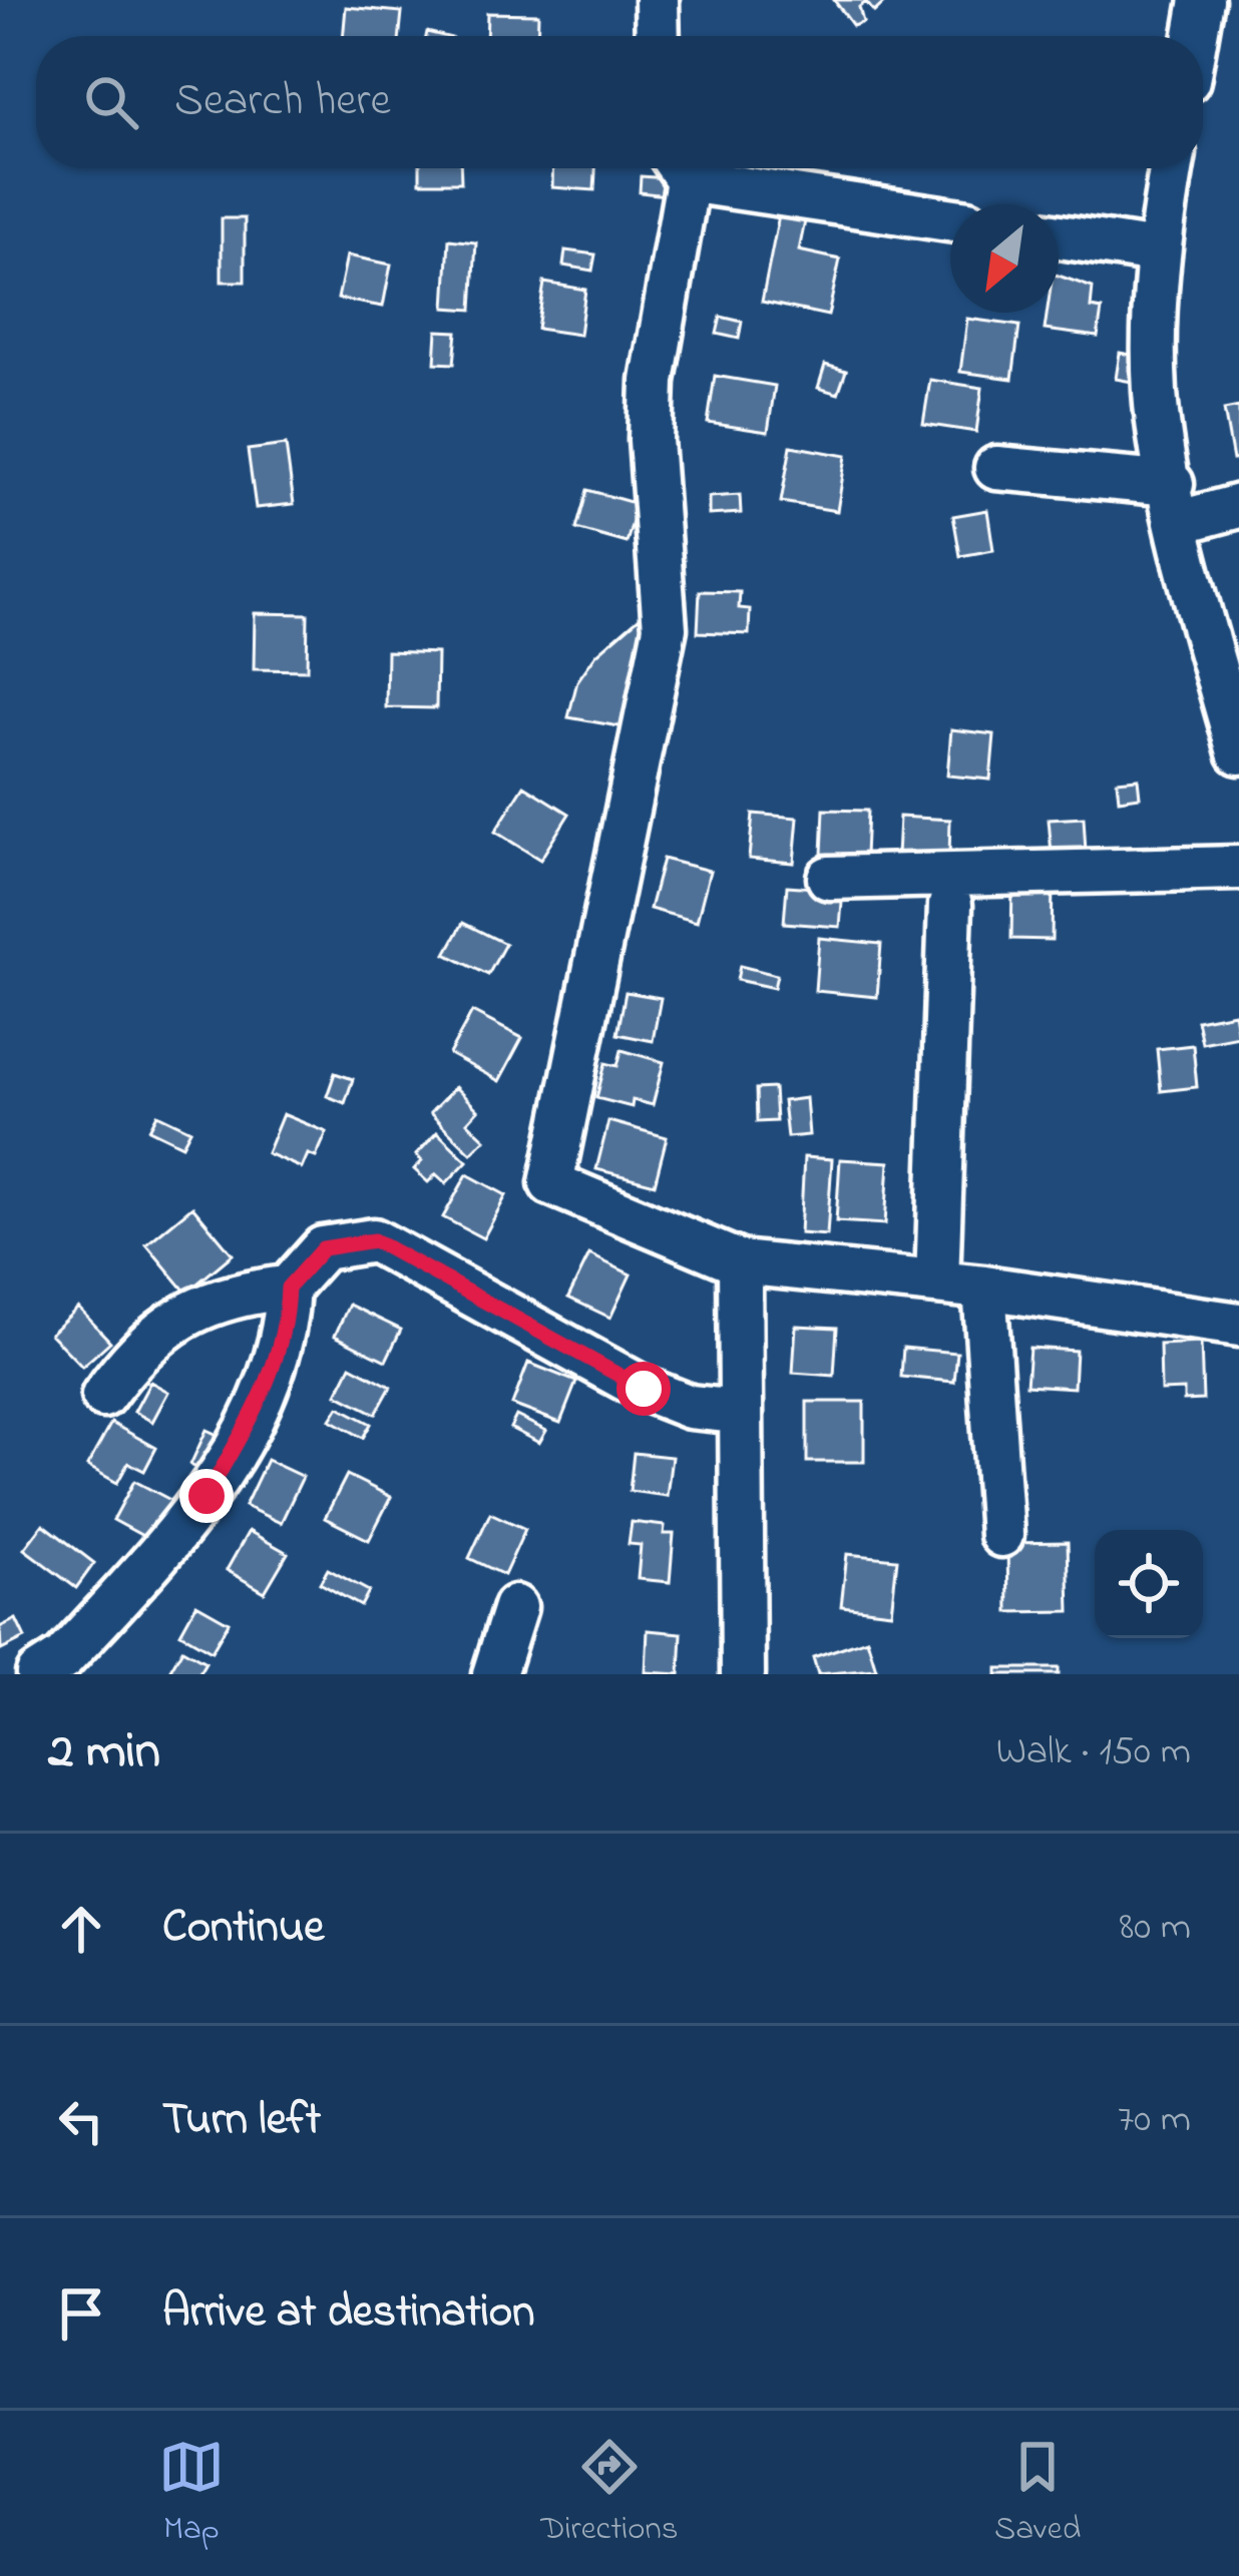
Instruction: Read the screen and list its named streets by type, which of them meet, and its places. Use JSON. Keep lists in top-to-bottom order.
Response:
{
  "north": "bottom left",
  "page": {
    "search": "Search here",
    "heading": ["2 min", "Walk · 150 m"],
    "list": [
      ["Continue", "80 m"],
      ["Turn left", "70 m"],
      "Arrive at destination"
    ],
    "nav": ["Map", "Directions", "Saved"]
  }
}
